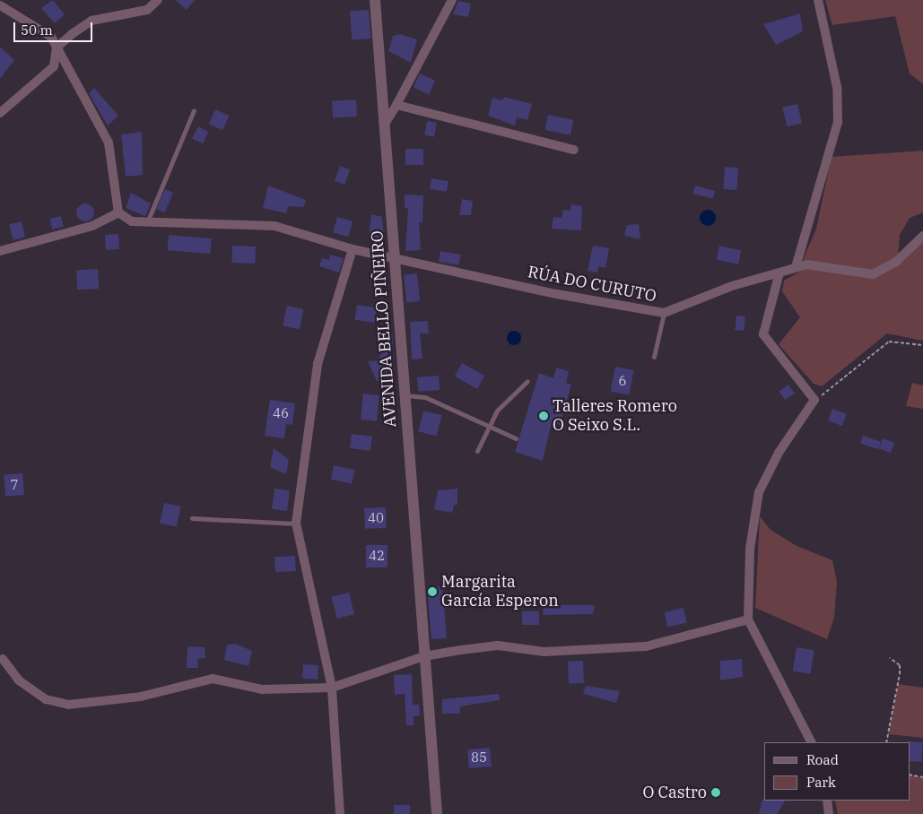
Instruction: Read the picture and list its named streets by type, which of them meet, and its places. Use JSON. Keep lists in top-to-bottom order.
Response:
{
  "streets": {
    "street": ["RÚA DO CURUTO", "AVENIDA BELLO PIÑEIRO"]
  },
  "crossings": [
    ["RÚA DO CURUTO", "AVENIDA BELLO PIÑEIRO"]
  ],
  "places": ["Talleres Romero O Seixo S.L.", "Margarita García Esperon", "O Castro"],
  "house_numbers": [
    "6",
    "46",
    "7",
    "40",
    "42",
    "85"
  ],
  "legend": ["Road", "Park"],
  "scale_bar": "50 m"
}
